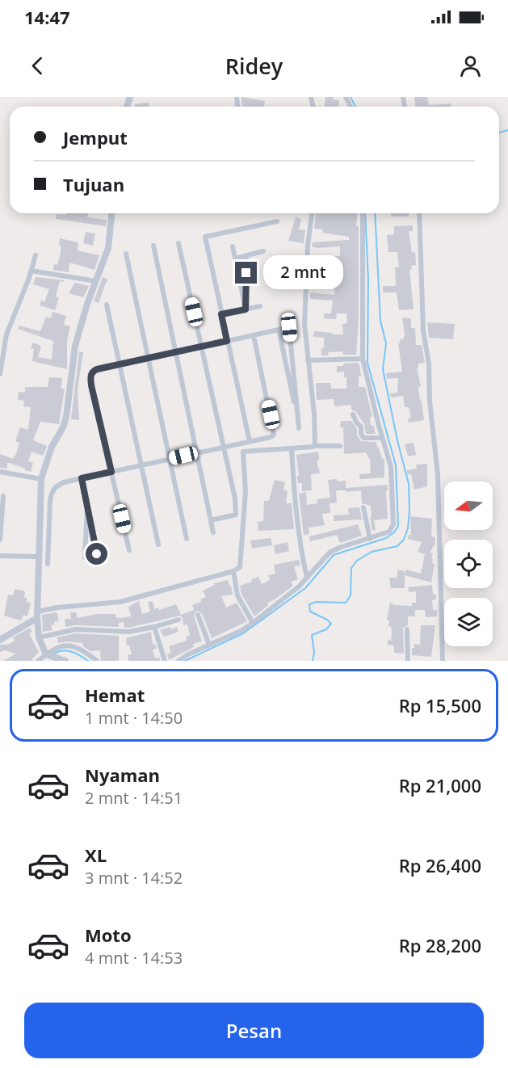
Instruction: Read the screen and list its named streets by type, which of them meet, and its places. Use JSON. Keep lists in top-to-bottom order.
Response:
{
  "north": "left",
  "page": {
    "status": "14:47",
    "header": "Ridey",
    "banner": ["Jemput", "Tujuan"],
    "bubble": "2 mnt",
    "list": [
      {
        "name": "Hemat",
        "note": "1 mnt · 14:50",
        "value": "Rp 15,500"
      },
      {
        "name": "Nyaman",
        "note": "2 mnt · 14:51",
        "value": "Rp 21,000"
      },
      {
        "name": "XL",
        "note": "3 mnt · 14:52",
        "value": "Rp 26,400"
      },
      {
        "name": "Moto",
        "note": "4 mnt · 14:53",
        "value": "Rp 28,200"
      }
    ],
    "buttons": "Pesan"
  }
}
